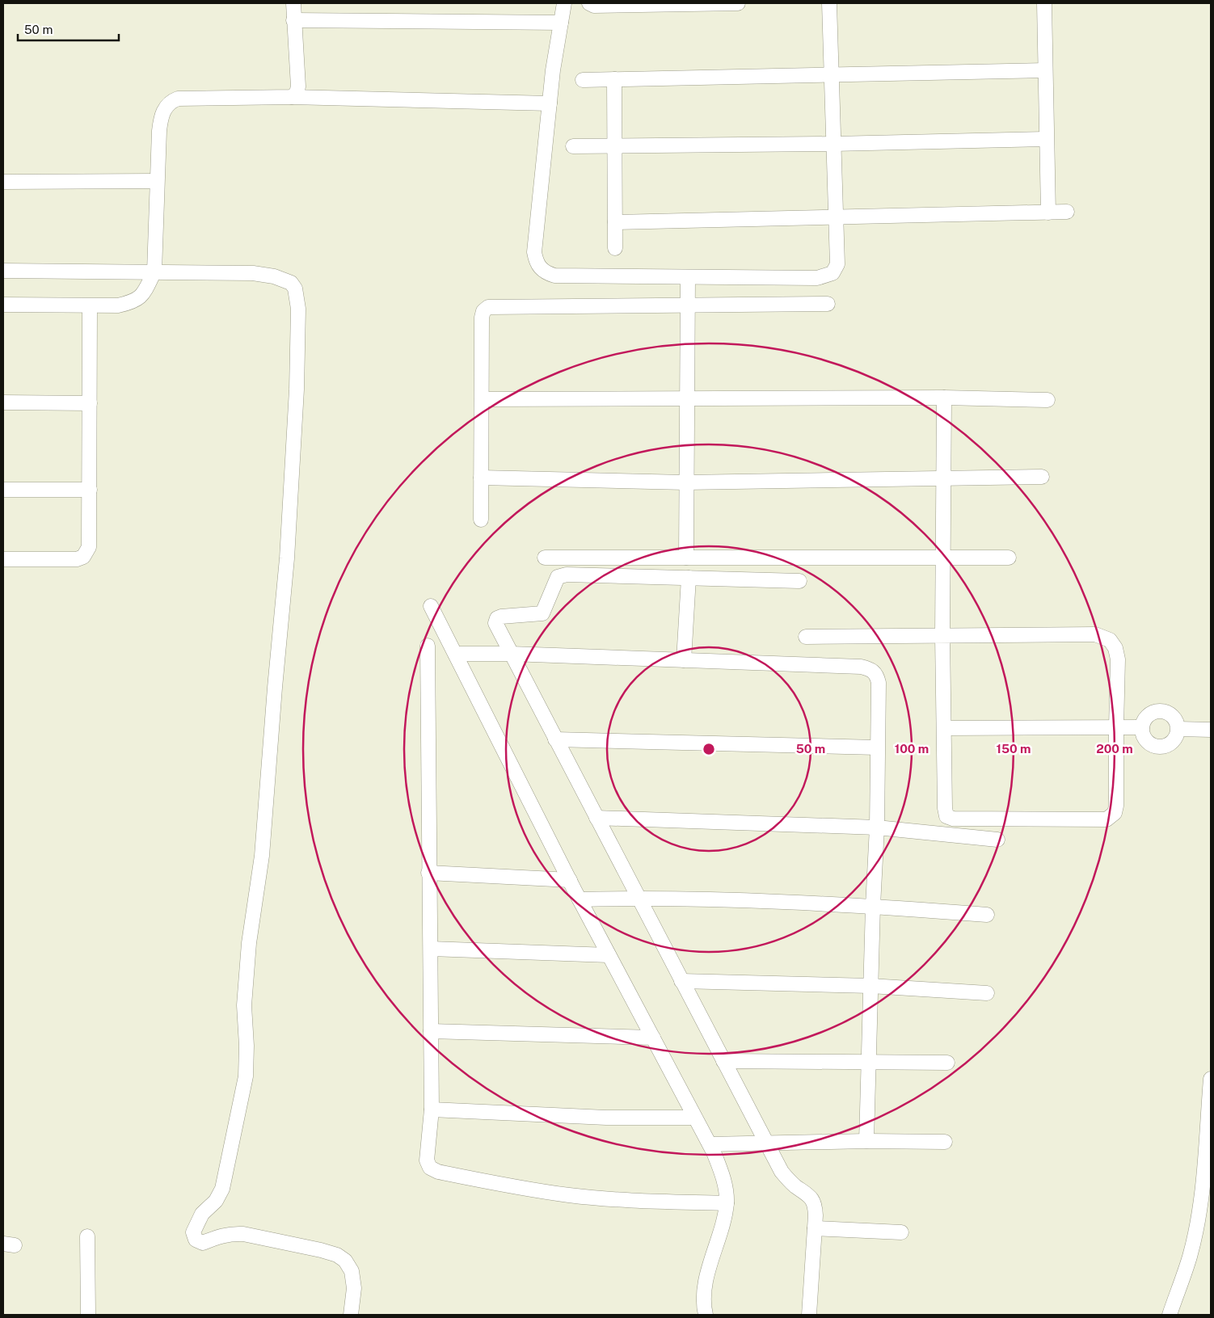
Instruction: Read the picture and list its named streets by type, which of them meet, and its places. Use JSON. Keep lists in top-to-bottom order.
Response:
{
  "scale_bar": "50 m",
  "rings": [
    "50 m",
    "100 m",
    "150 m",
    "200 m"
  ]
}
